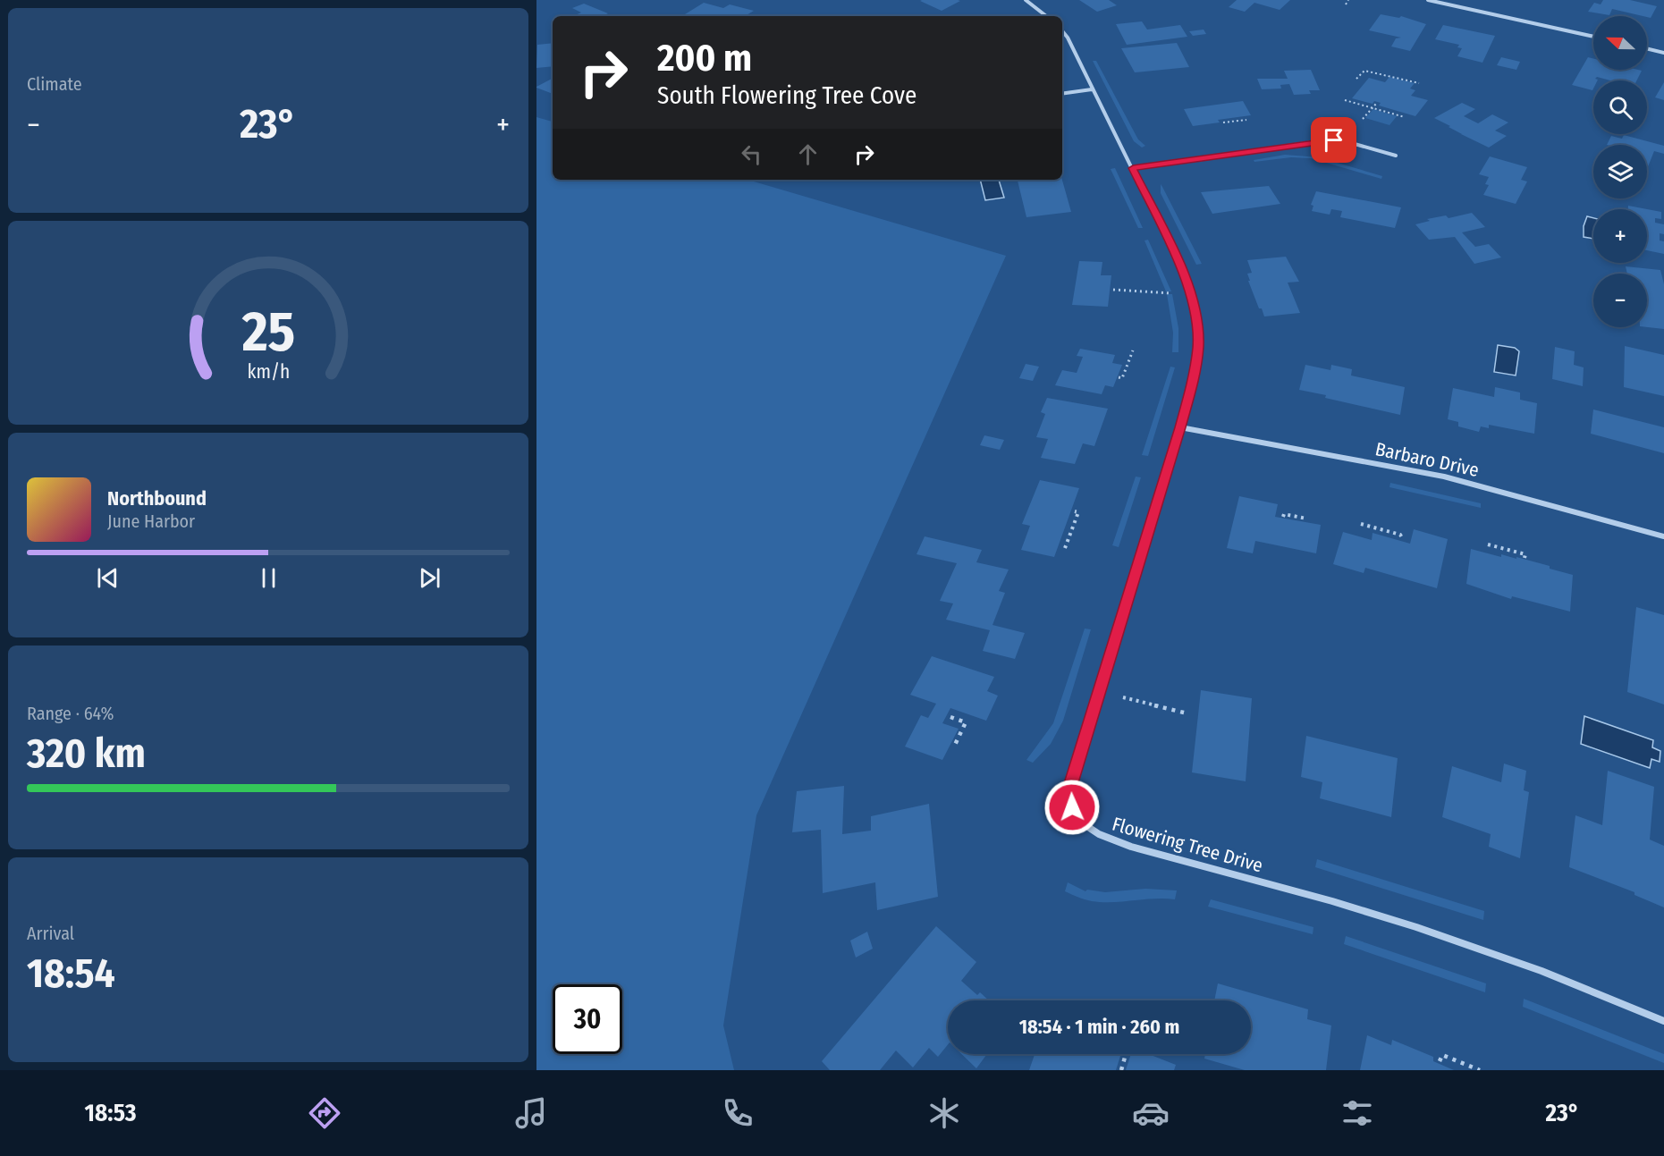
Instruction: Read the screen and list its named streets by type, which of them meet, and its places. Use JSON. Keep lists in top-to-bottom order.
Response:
{
  "streets": {
    "street": ["Barbaro Drive", "Flowering Tree Drive"]
  },
  "crossings": [
    ["Barbaro Drive", "Flowering Tree Drive"]
  ],
  "north": "left",
  "page": {
    "tile": [
      "Climate",
      ["Range · 64%", "320 km"],
      ["Arrival", "18:54"]
    ],
    "map_buttons": ["+", "−"],
    "turn": ["200 m", "South Flowering Tree Cove"],
    "heat": ["−", "23°", "+"],
    "song": ["Northbound", "June Harbor"],
    "limit": "30",
    "trip": "18:54 · 1 min · 260 m",
    "tabs": ["18:53", "23°"],
    "gauge": ["25", "km/h"]
  }
}
